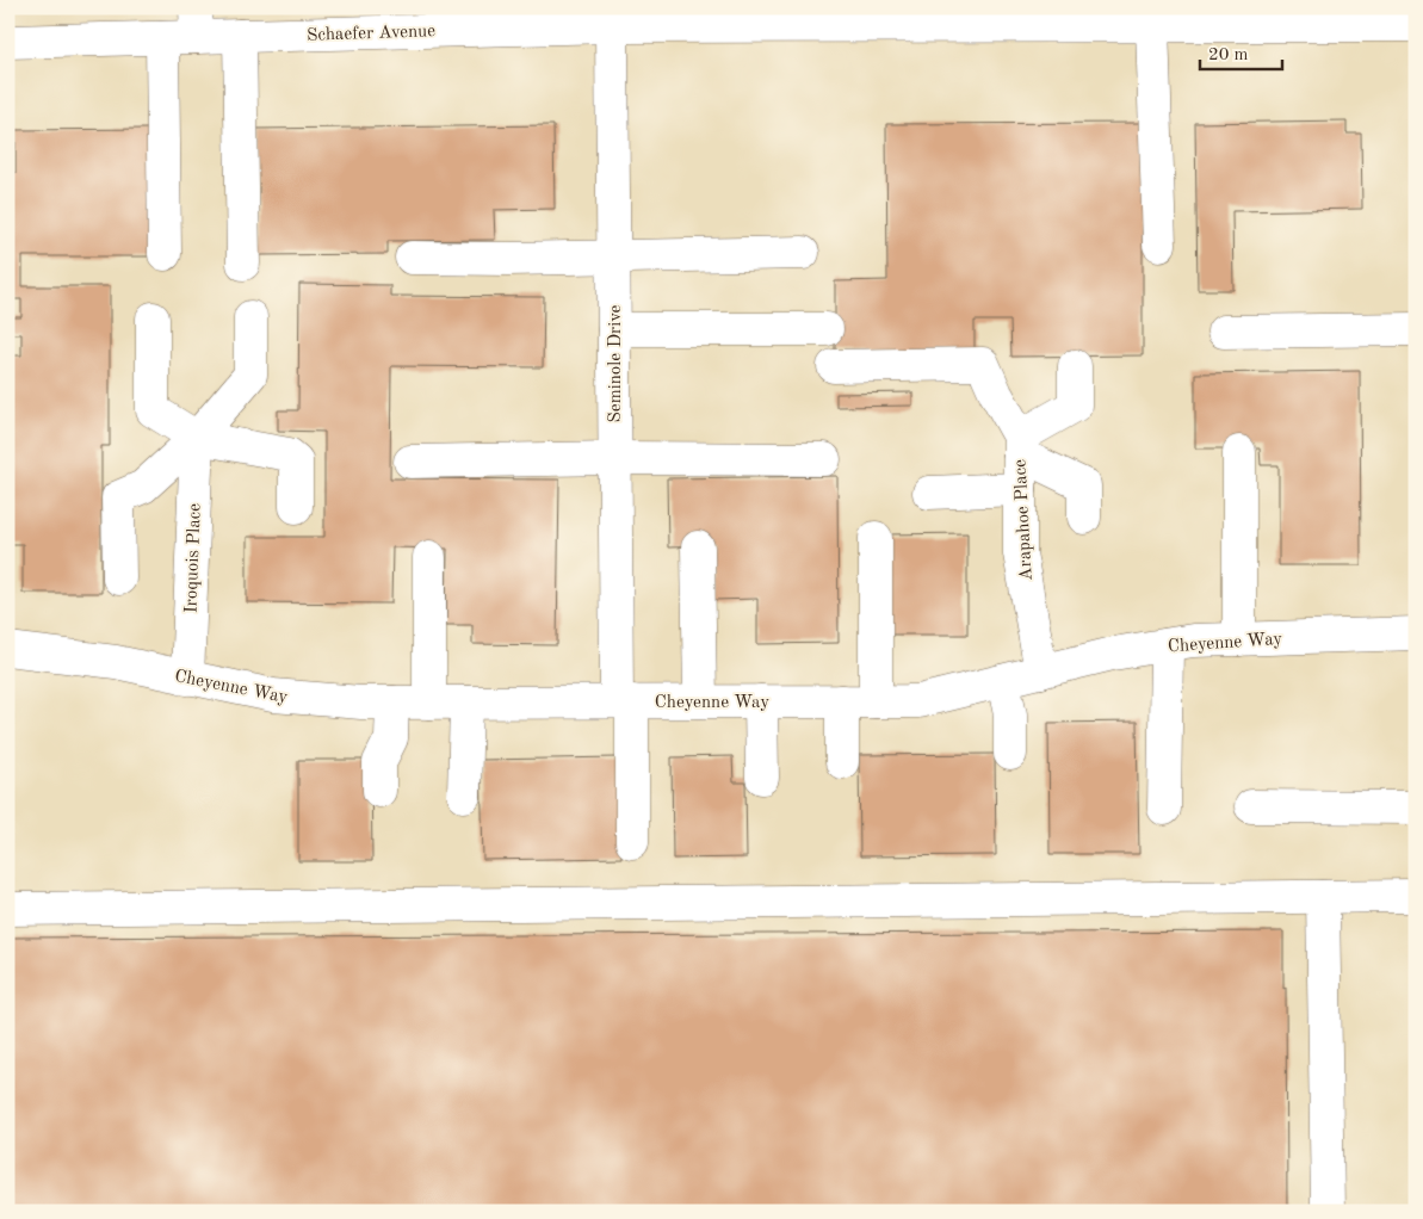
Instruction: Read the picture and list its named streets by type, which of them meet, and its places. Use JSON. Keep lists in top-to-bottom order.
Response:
{
  "streets": {
    "street": [
      "Schaefer Avenue",
      "Seminole Drive",
      "Arapahoe Place",
      "Iroquois Place",
      "Cheyenne Way"
    ]
  },
  "crossings": [
    ["Schaefer Avenue", "Seminole Drive"],
    ["Seminole Drive", "Cheyenne Way"],
    ["Arapahoe Place", "Cheyenne Way"],
    ["Iroquois Place", "Cheyenne Way"]
  ],
  "scale_bar": "20 m"
}
